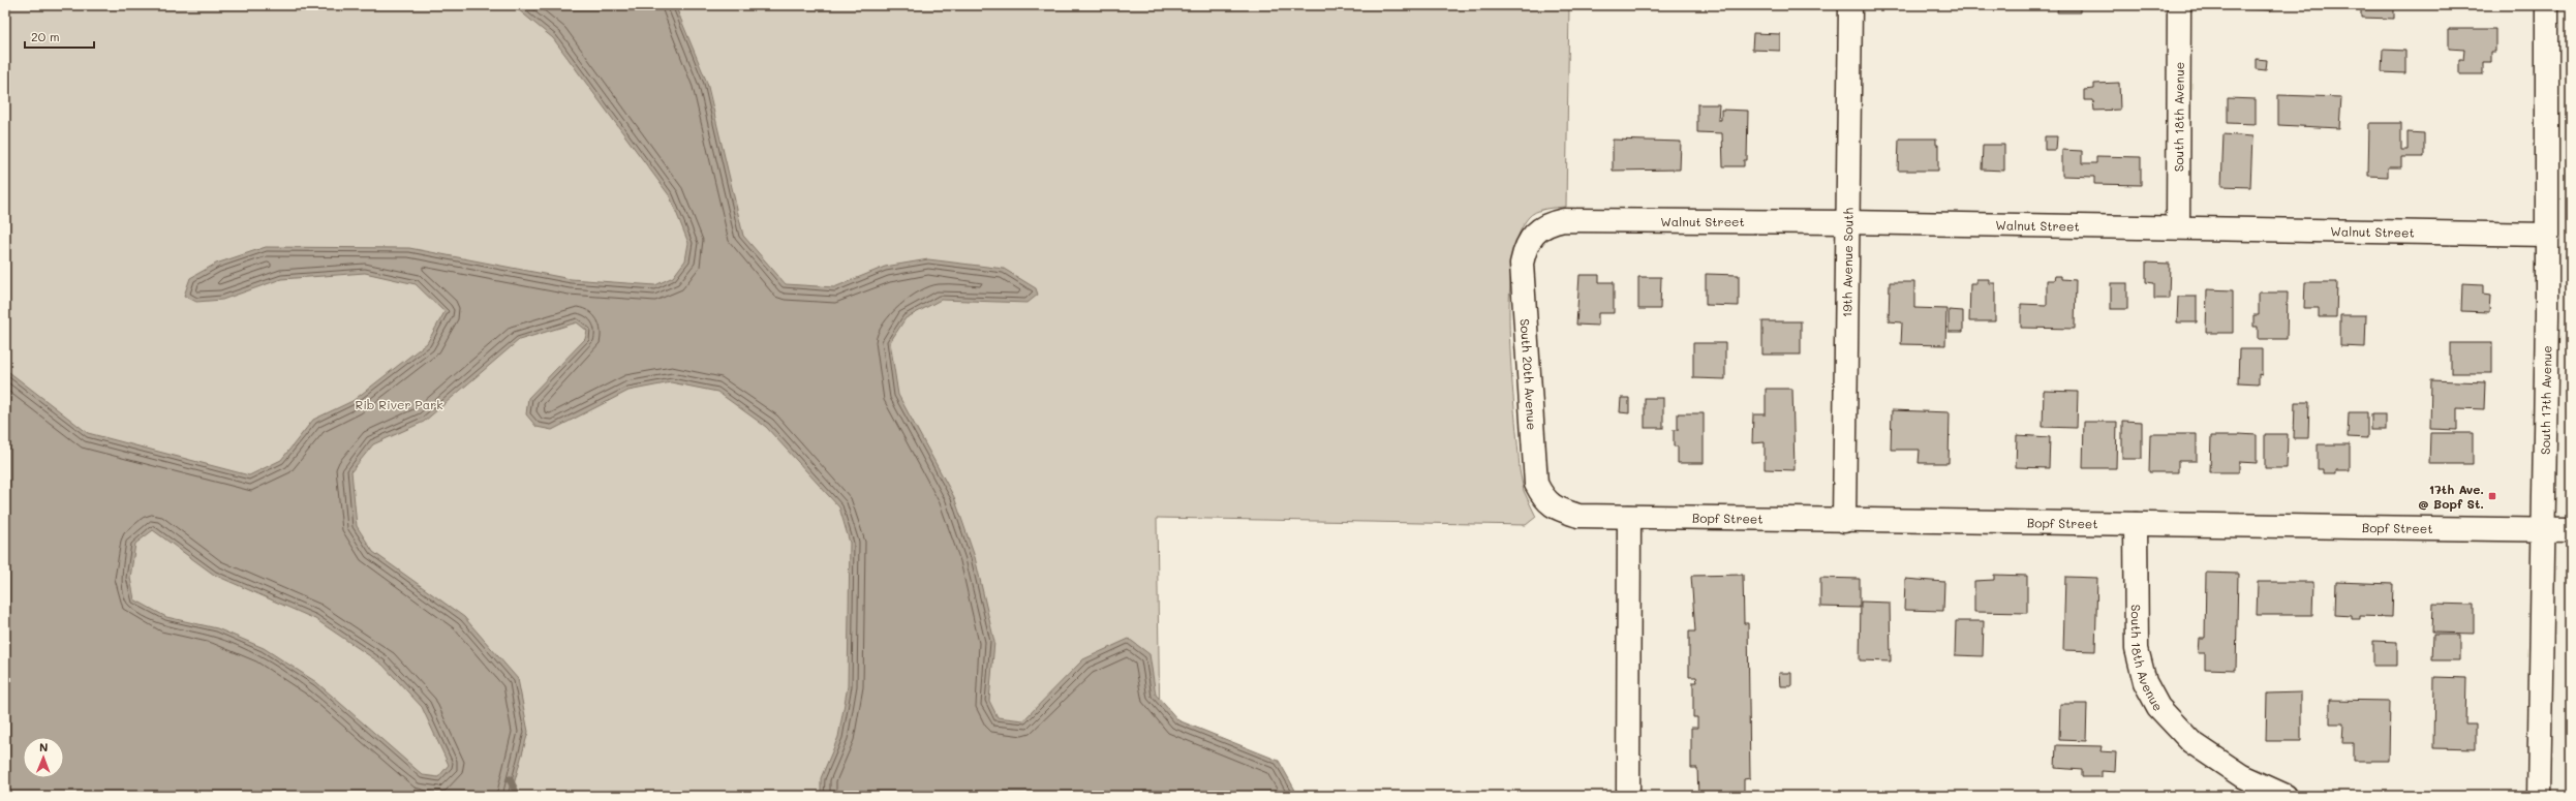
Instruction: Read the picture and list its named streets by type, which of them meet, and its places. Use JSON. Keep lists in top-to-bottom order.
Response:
{
  "streets": {
    "street": [
      "South 18th Avenue",
      "Walnut Street",
      "19th Avenue South",
      "South 20th Avenue",
      "South 17th Avenue",
      "Bopf Street"
    ]
  },
  "crossings": [
    ["South 18th Avenue", "Walnut Street"],
    ["South 18th Avenue", "Bopf Street"],
    ["Walnut Street", "19th Avenue South"],
    ["Walnut Street", "South 20th Avenue"],
    ["Walnut Street", "South 17th Avenue"],
    ["19th Avenue South", "Bopf Street"],
    ["South 20th Avenue", "Bopf Street"],
    ["South 17th Avenue", "Bopf Street"]
  ],
  "parks": ["Rib River Park"],
  "places": {
    "transit": ["17th Ave. @ Bopf St."]
  },
  "scale_bar": "20 m",
  "north": "top"
}
